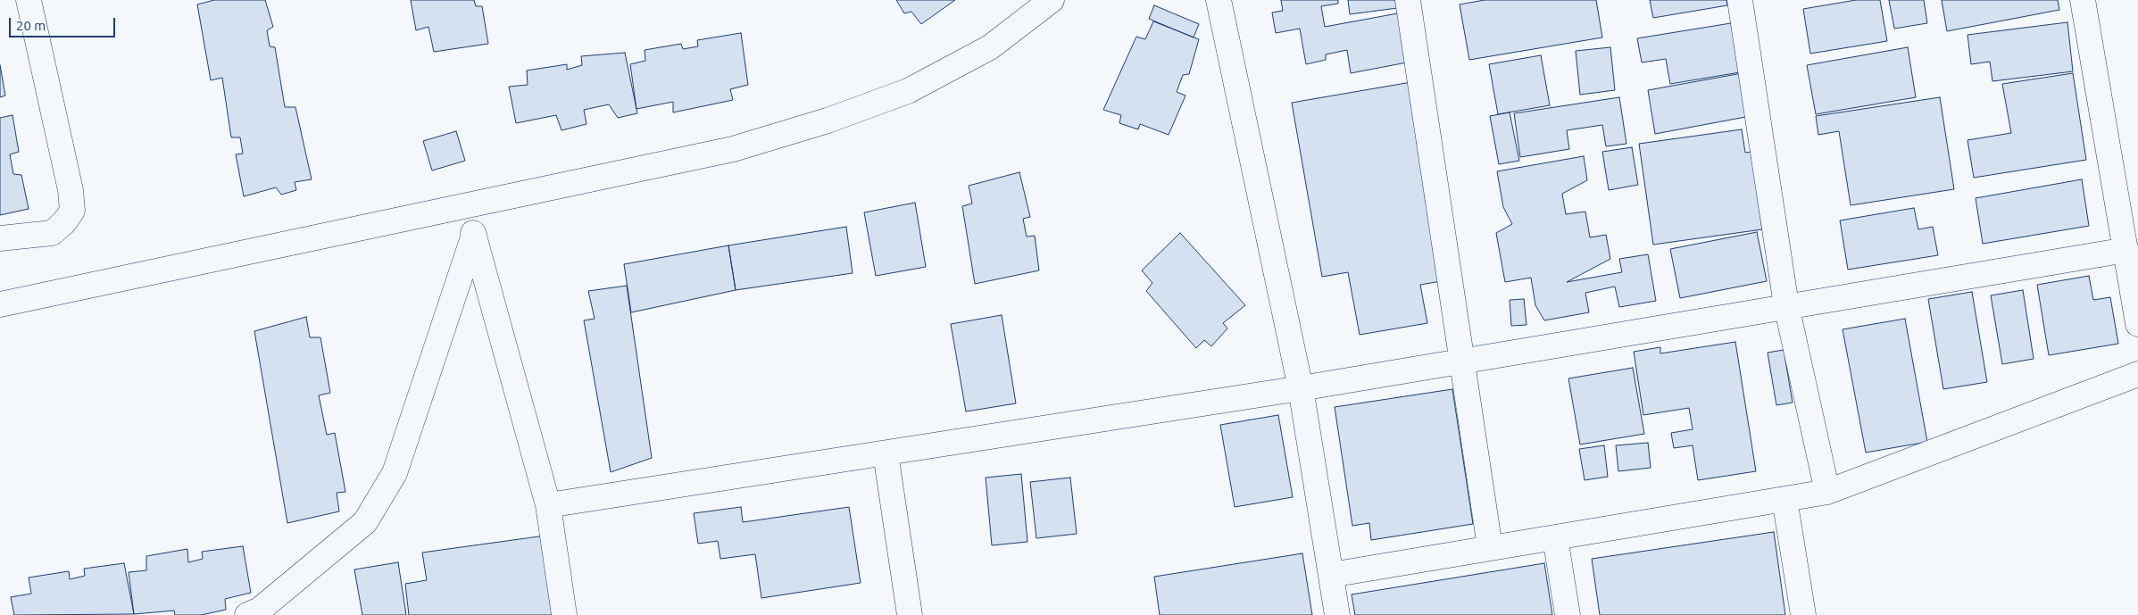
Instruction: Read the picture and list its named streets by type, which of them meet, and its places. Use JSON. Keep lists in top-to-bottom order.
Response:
{
  "scale_bar": "20 m"
}
